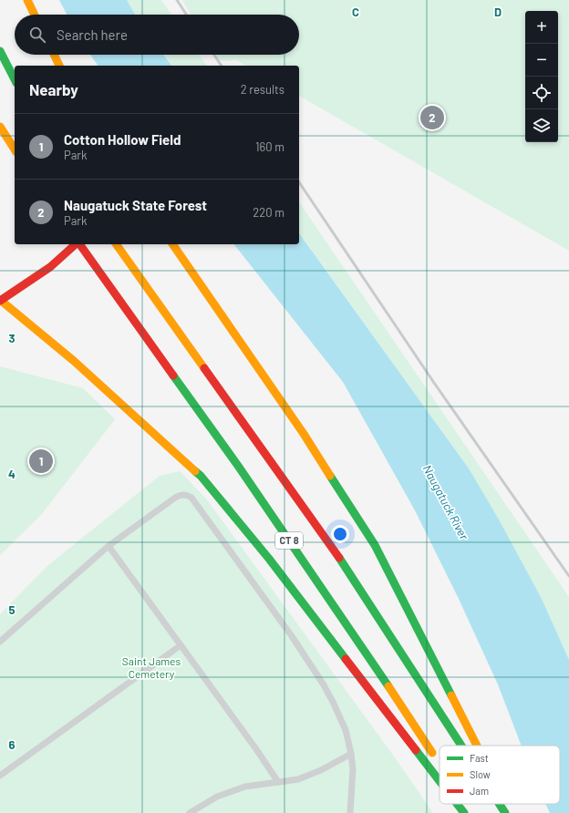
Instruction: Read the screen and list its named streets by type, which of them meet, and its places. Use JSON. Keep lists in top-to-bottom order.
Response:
{
  "streets": {
    "main road": ["CT 8"]
  },
  "water": ["Naugatuck River"],
  "parks": ["Saint James Cemetery"],
  "legend": ["Fast", "Slow", "Jam"],
  "page": {
    "map_buttons": ["+", "−"],
    "search": "Search here",
    "heading": ["Nearby", "2 results"],
    "pins": ["2", "1"],
    "list": [
      {
        "mark": "1",
        "name": "Cotton Hollow Field",
        "note": "Park",
        "value": "160 m"
      },
      {
        "mark": "2",
        "name": "Naugatuck State Forest",
        "note": "Park",
        "value": "220 m"
      }
    ]
  },
  "grid": {
    "columns": ["C", "D"],
    "rows": [
      "3",
      "4",
      "5",
      "6"
    ]
  }
}
